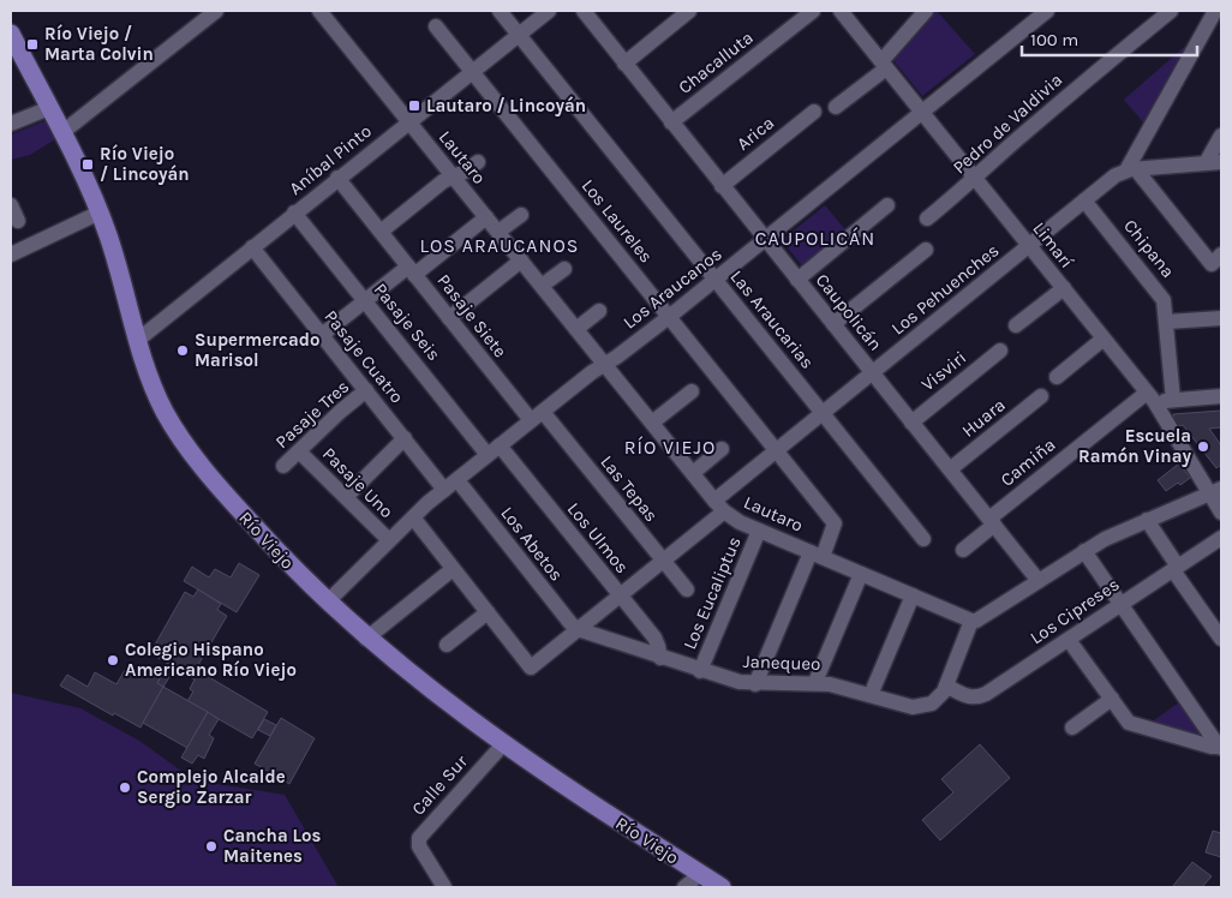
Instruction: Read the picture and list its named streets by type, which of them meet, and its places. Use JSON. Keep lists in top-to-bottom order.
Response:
{
  "streets": {
    "main road": ["Río Viejo"],
    "street": [
      "Chacalluta",
      "Pedro de Valdivia",
      "Arica",
      "Lautaro",
      "Aníbal Pinto",
      "Los Laureles",
      "Limarí",
      "Chipana",
      "Los Araucanos",
      "Los Pehuenches",
      "Caupolicán",
      "Pasaje Siete",
      "Las Araucarias",
      "Pasaje Seis",
      "Pasaje Cuatro",
      "Visviri",
      "Pasaje Tres",
      "Huara",
      "Camiña",
      "Pasaje Uno",
      "Las Tepas",
      "Los Ulmos",
      "Los Abetos",
      "Los Eucaliptus",
      "Los Cipreses",
      "Janequeo",
      "Calle Sur"
    ]
  },
  "crossings": [
    ["Chacalluta", "Caupolicán"],
    ["Pedro de Valdivia", "Limarí"],
    ["Arica", "Caupolicán"],
    ["Lautaro", "Aníbal Pinto"],
    ["Lautaro", "Los Laureles"],
    ["Lautaro", "Los Araucanos"],
    ["Lautaro", "Los Pehuenches"],
    ["Lautaro", "Los Eucaliptus"],
    ["Lautaro", "Janequeo"],
    ["Aníbal Pinto", "Los Laureles"],
    ["Aníbal Pinto", "Pasaje Siete"],
    ["Aníbal Pinto", "Las Araucarias"],
    ["Aníbal Pinto", "Pasaje Seis"],
    ["Aníbal Pinto", "Pasaje Cuatro"],
    ["Aníbal Pinto", "Río Viejo"],
    ["Los Laureles", "Los Araucanos"],
    ["Los Laureles", "Los Pehuenches"],
    ["Limarí", "Los Araucanos"],
    ["Limarí", "Los Pehuenches"],
    ["Limarí", "Camiña"],
    ["Chipana", "Los Pehuenches"],
    ["Los Araucanos", "Caupolicán"],
    ["Los Araucanos", "Pasaje Siete"],
    ["Los Araucanos", "Las Araucarias"],
    ["Los Araucanos", "Pasaje Seis"],
    ["Los Araucanos", "Pasaje Cuatro"],
    ["Los Araucanos", "Pasaje Uno"],
    ["Los Araucanos", "Las Tepas"],
    ["Los Araucanos", "Los Ulmos"],
    ["Los Araucanos", "Río Viejo"],
    ["Los Araucanos", "Los Abetos"],
    ["Los Pehuenches", "Caupolicán"],
    ["Los Pehuenches", "Las Araucarias"],
    ["Los Pehuenches", "Las Tepas"],
    ["Los Pehuenches", "Los Ulmos"],
    ["Los Pehuenches", "Los Abetos"],
    ["Los Pehuenches", "Janequeo"],
    ["Caupolicán", "Visviri"],
    ["Caupolicán", "Huara"],
    ["Caupolicán", "Camiña"],
    ["Pasaje Siete", "Las Tepas"],
    ["Pasaje Seis", "Los Ulmos"],
    ["Pasaje Cuatro", "Pasaje Tres"],
    ["Pasaje Tres", "Pasaje Uno"],
    ["Los Ulmos", "Janequeo"],
    ["Río Viejo", "Calle Sur"],
    ["Los Abetos", "Janequeo"],
    ["Los Eucaliptus", "Janequeo"],
    ["Los Cipreses", "Janequeo"]
  ],
  "districts": ["CAUPOLICÁN", "LOS ARAUCANOS", "RÍO VIEJO"],
  "places": {
    "transit": ["Río Viejo / Marta Colvin", "Lautaro / Lincoyán", "Río Viejo / Lincoyán"],
    "other": [
      "Supermercado Marisol",
      "Escuela Ramón Vinay",
      "Colegio Hispano Americano Río Viejo",
      "Complejo Alcalde Sergio Zarzar",
      "Cancha Los Maitenes"
    ]
  },
  "scale_bar": "100 m"
}
